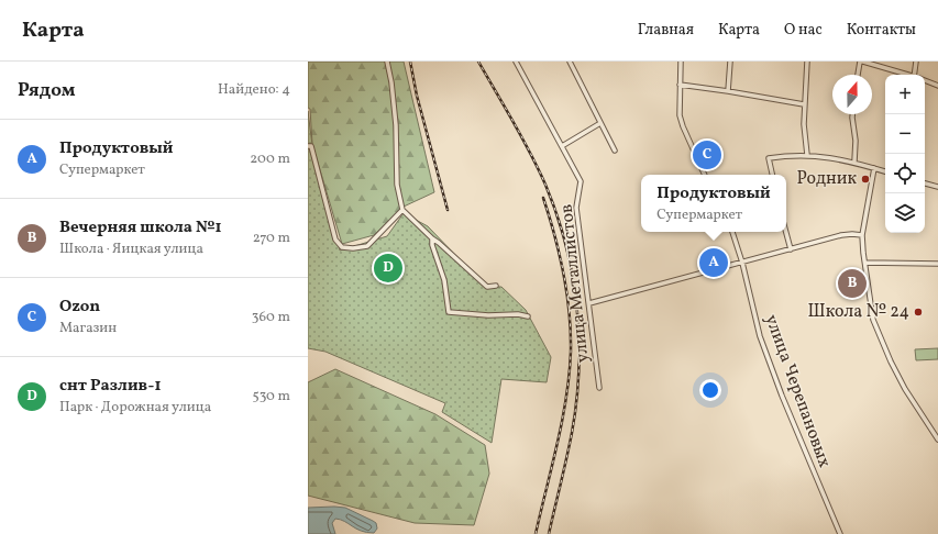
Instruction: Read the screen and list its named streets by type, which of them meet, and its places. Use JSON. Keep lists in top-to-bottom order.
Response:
{
  "streets": {
    "street": ["улица Металлистов", "улица Черепановых"]
  },
  "places": ["Родник", "Школа № 24"],
  "north": "top",
  "page": {
    "header": "Карта",
    "nav": [
      "Главная",
      "Карта",
      "О нас",
      "Контакты"
    ],
    "heading": ["Рядом", "Найдено: 4"],
    "map_buttons": ["+", "−"],
    "list": [
      {
        "mark": "A",
        "name": "Продуктовый",
        "note": "Супермаркет",
        "value": "200 m"
      },
      {
        "mark": "B",
        "name": "Вечерняя школа №1",
        "note": "Школа · Яицкая улица",
        "value": "270 m"
      },
      {
        "mark": "C",
        "name": "Ozon",
        "note": "Магазин",
        "value": "360 m"
      },
      {
        "mark": "D",
        "name": "снт Разлив-1",
        "note": "Парк · Дорожная улица",
        "value": "530 m"
      }
    ],
    "pins": [
      "C",
      "A",
      "D",
      "B"
    ],
    "popup": ["Продуктовый", "Супермаркет"]
  }
}
